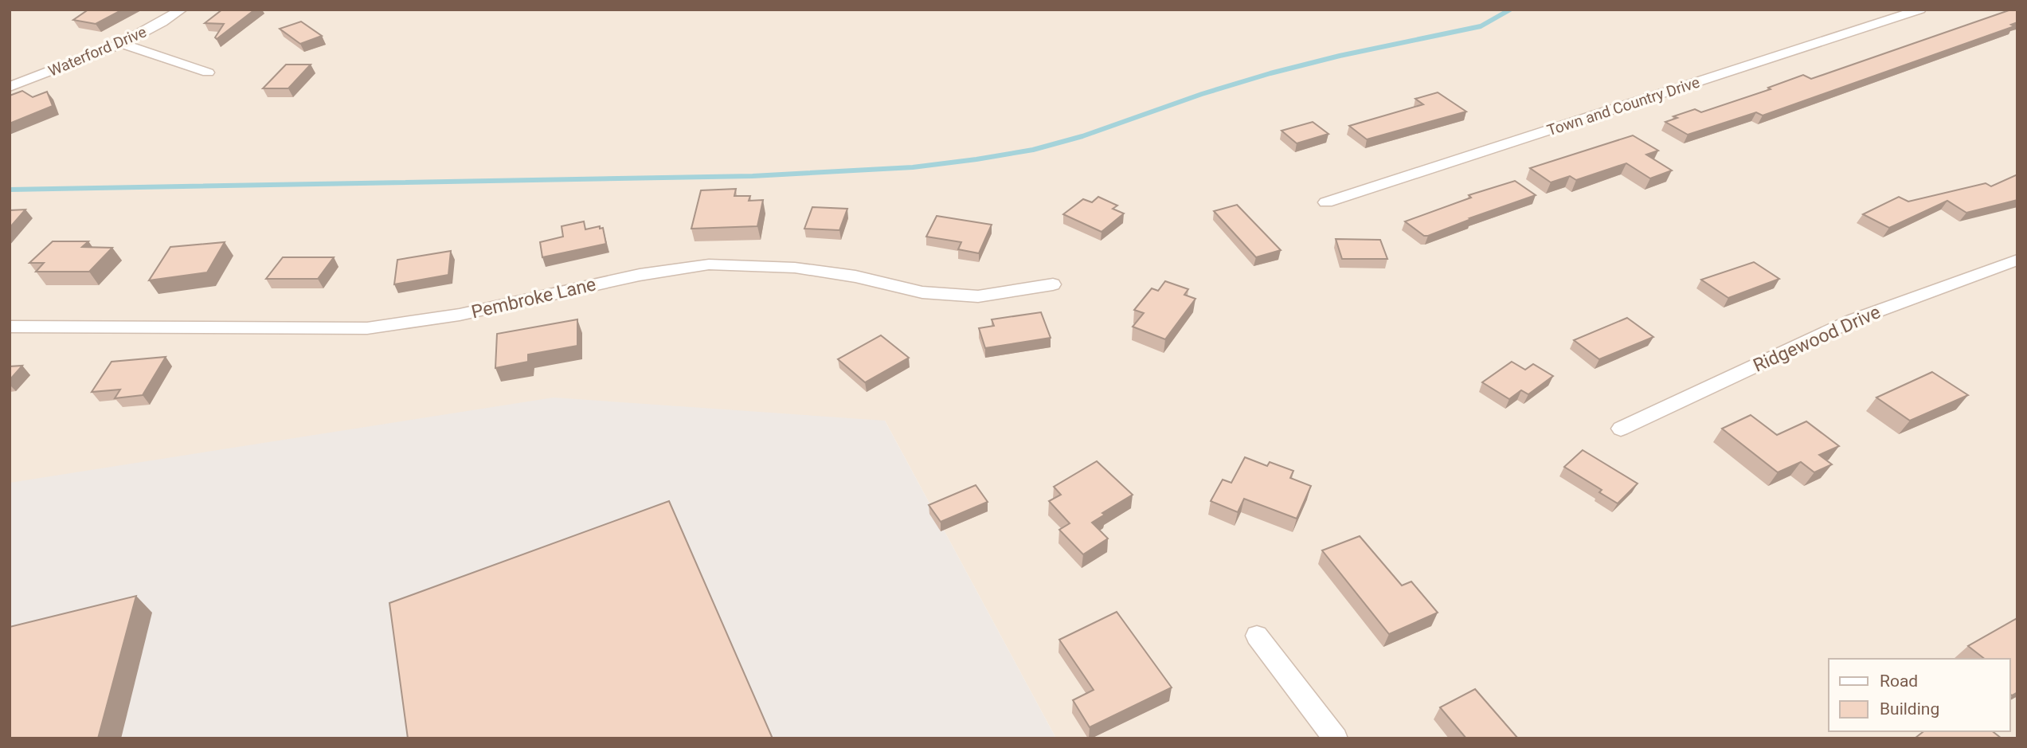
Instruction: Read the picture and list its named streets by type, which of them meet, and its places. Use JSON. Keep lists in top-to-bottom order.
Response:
{
  "streets": {
    "street": [
      "Waterford Drive",
      "Town and Country Drive",
      "Pembroke Lane",
      "Ridgewood Drive"
    ]
  },
  "legend": ["Road", "Building"]
}
